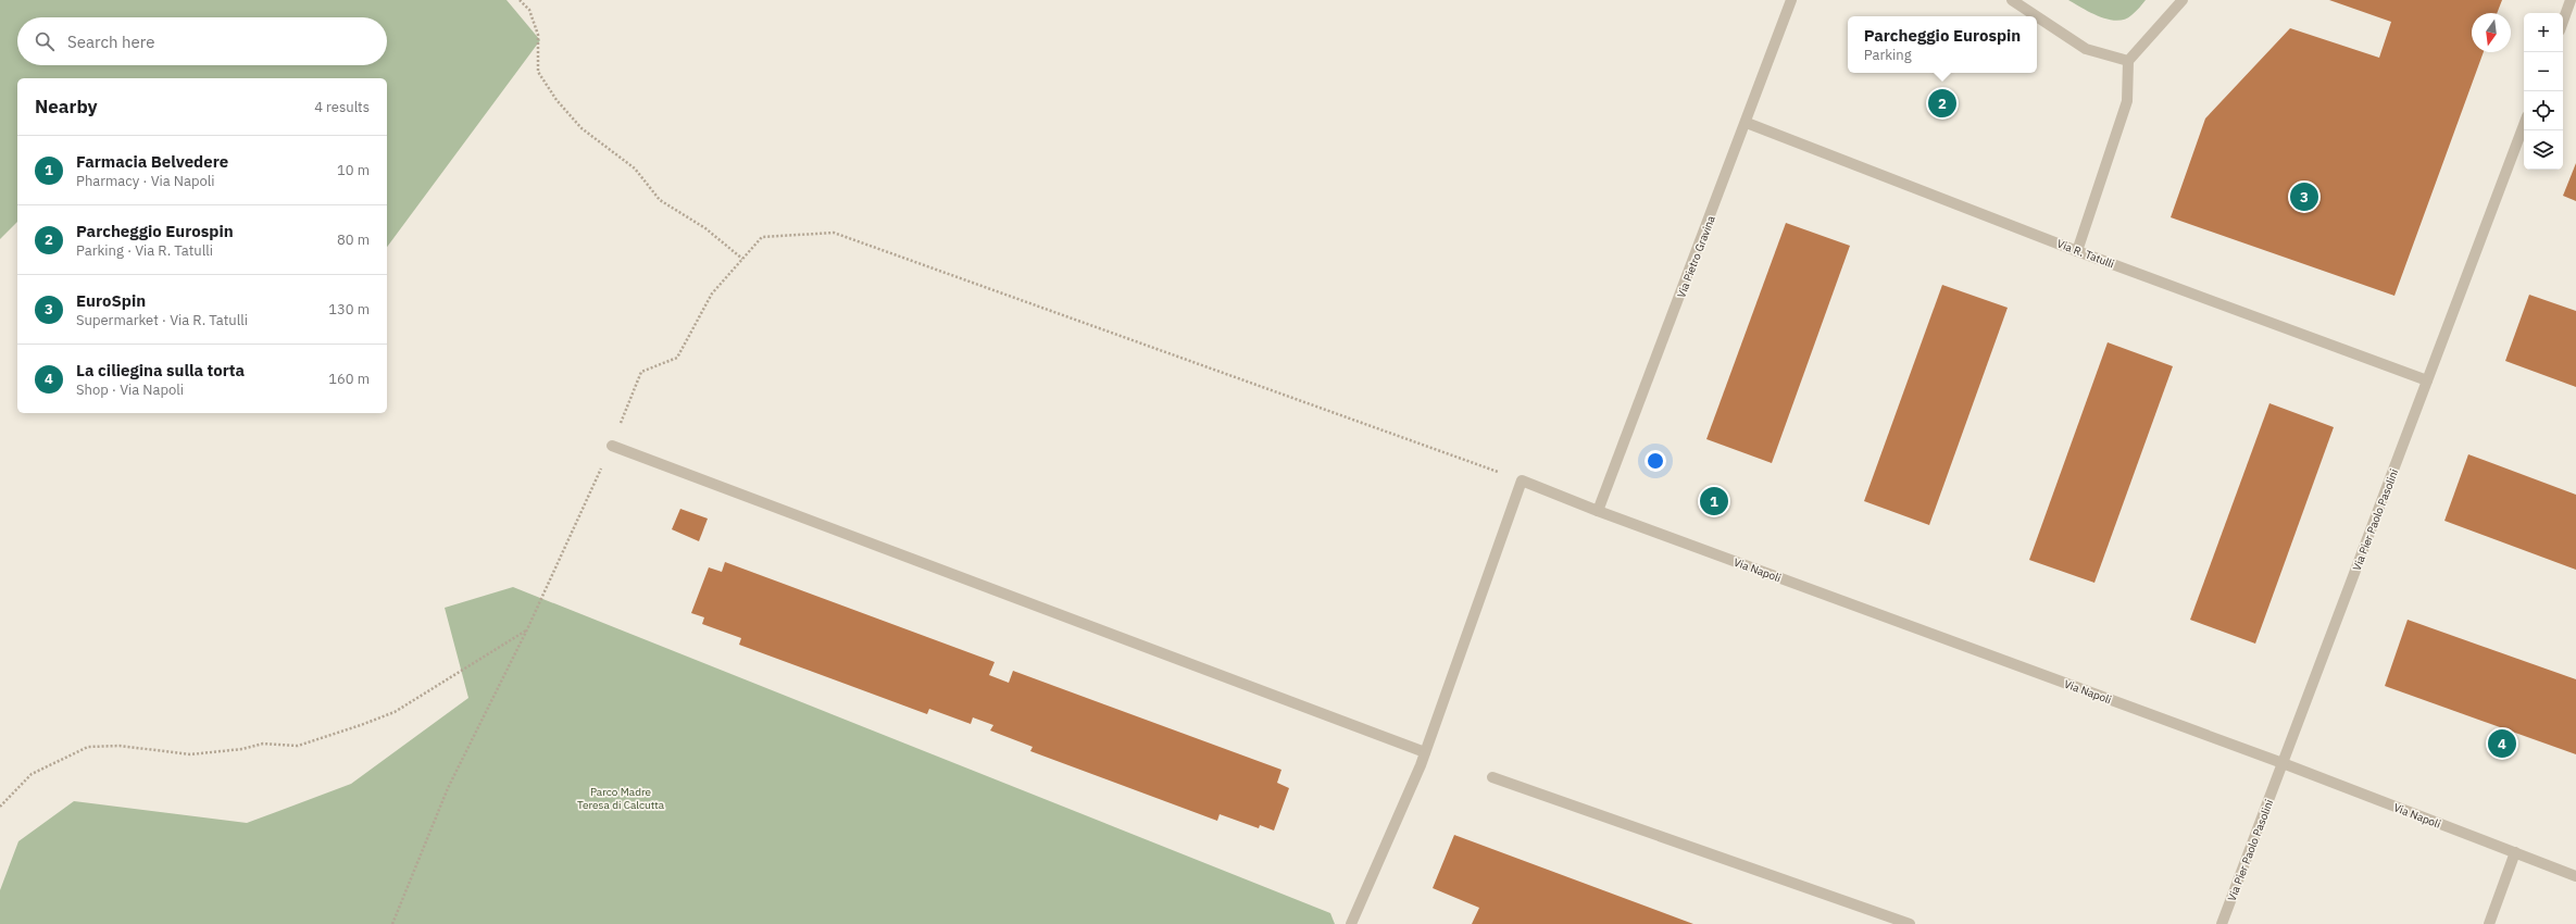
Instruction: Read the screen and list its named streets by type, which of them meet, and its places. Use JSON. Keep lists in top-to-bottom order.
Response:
{
  "streets": {
    "street": [
      "Via R. Tatulli",
      "Via Pietro Gravina",
      "Via Pier Paolo Pasolini",
      "Via Napoli"
    ]
  },
  "crossings": [
    ["Via R. Tatulli", "Via Pietro Gravina"],
    ["Via R. Tatulli", "Via Pier Paolo Pasolini"],
    ["Via Pietro Gravina", "Via Napoli"],
    ["Via Pier Paolo Pasolini", "Via Napoli"]
  ],
  "parks": ["Parco Madre Teresa di Calcutta"],
  "north": "bottom",
  "page": {
    "map_buttons": ["+", "−"],
    "popup": ["Parcheggio Eurospin", "Parking"],
    "search": "Search here",
    "heading": ["Nearby", "4 results"],
    "pins": [
      "2",
      "3",
      "1",
      "4"
    ],
    "list": [
      {
        "mark": "1",
        "name": "Farmacia Belvedere",
        "note": "Pharmacy · Via Napoli",
        "value": "10 m"
      },
      {
        "mark": "2",
        "name": "Parcheggio Eurospin",
        "note": "Parking · Via R. Tatulli",
        "value": "80 m"
      },
      {
        "mark": "3",
        "name": "EuroSpin",
        "note": "Supermarket · Via R. Tatulli",
        "value": "130 m"
      },
      {
        "mark": "4",
        "name": "La ciliegina sulla torta",
        "note": "Shop · Via Napoli",
        "value": "160 m"
      }
    ]
  }
}
